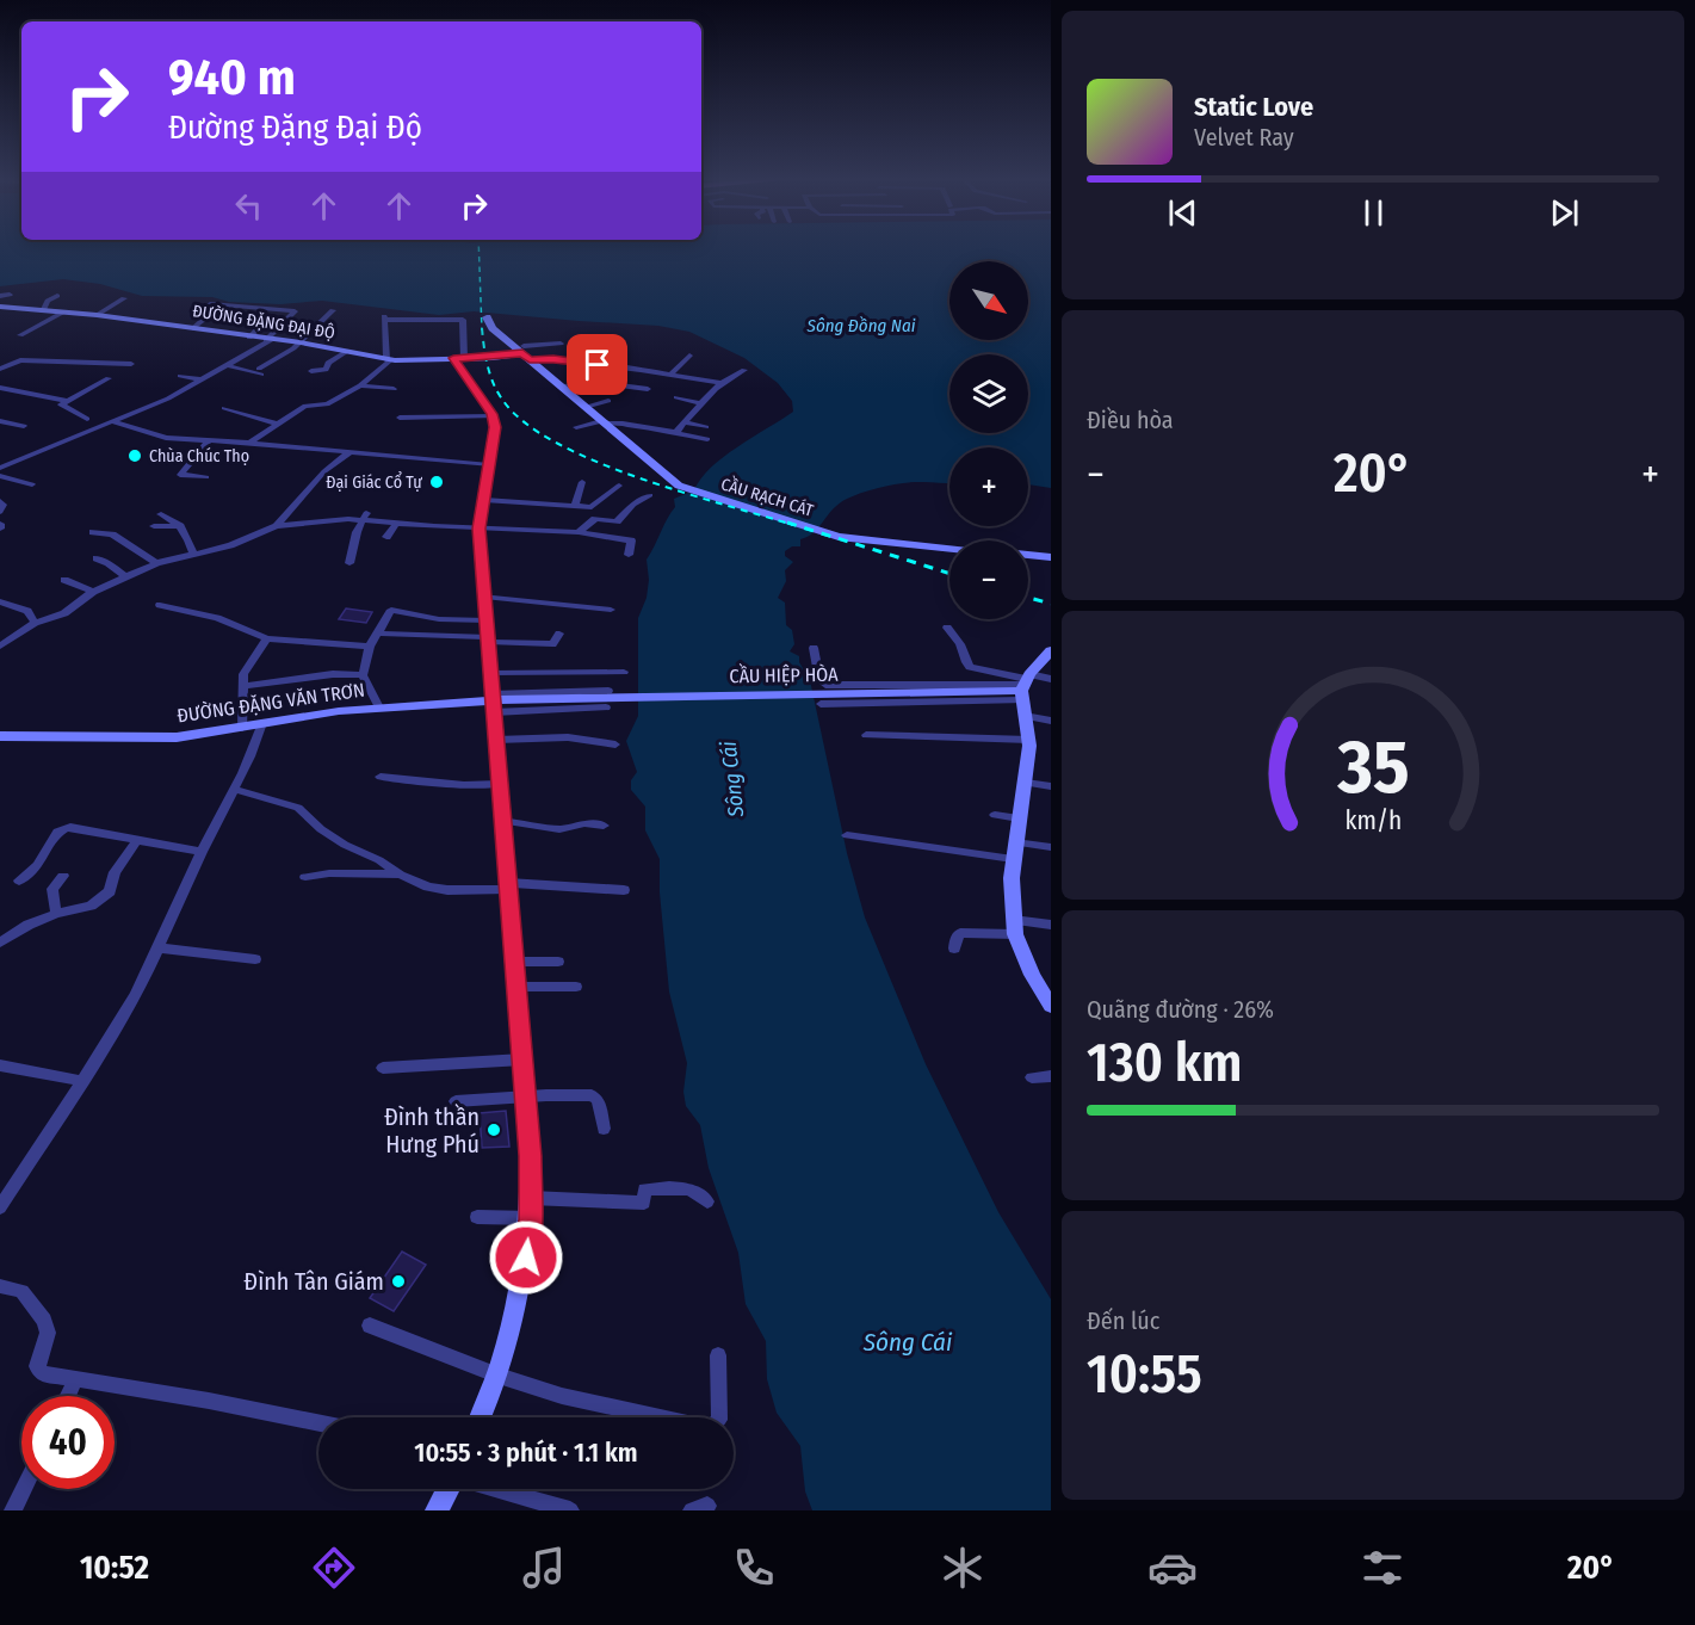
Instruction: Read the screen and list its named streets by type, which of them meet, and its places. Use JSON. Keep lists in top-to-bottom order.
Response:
{
  "streets": {
    "main road": [
      "ĐƯỜNG ĐẶNG ĐẠI ĐỘ",
      "CẦU RẠCH CÁT",
      "CẦU HIỆP HÒA",
      "ĐƯỜNG ĐẶNG VĂN TRƠN"
    ]
  },
  "crossings": [
    ["ĐƯỜNG ĐẶNG ĐẠI ĐỘ", "CẦU RẠCH CÁT"],
    ["CẦU HIỆP HÒA", "ĐƯỜNG ĐẶNG VĂN TRƠN"]
  ],
  "water": ["Sông Đồng Nai", "Sông Cái"],
  "places": [
    "Chùa Chúc Thọ",
    "Đại Giác Cổ Tự",
    "Đình thần Hưng Phú",
    "Đình Tân Giám"
  ],
  "north": "bottom right",
  "page": {
    "turn": ["940 m", "Đường Đặng Đại Độ"],
    "song": ["Static Love", "Velvet Ray"],
    "map_buttons": ["+", "−"],
    "tile": [
      "Điều hòa",
      ["Quãng đường · 26%", "130 km"],
      ["Đến lúc", "10:55"]
    ],
    "heat": ["−", "20°", "+"],
    "limit": "40",
    "trip": "10:55 · 3 phút · 1.1 km",
    "tabs": ["10:52", "20°"],
    "gauge": ["35", "km/h"]
  }
}
